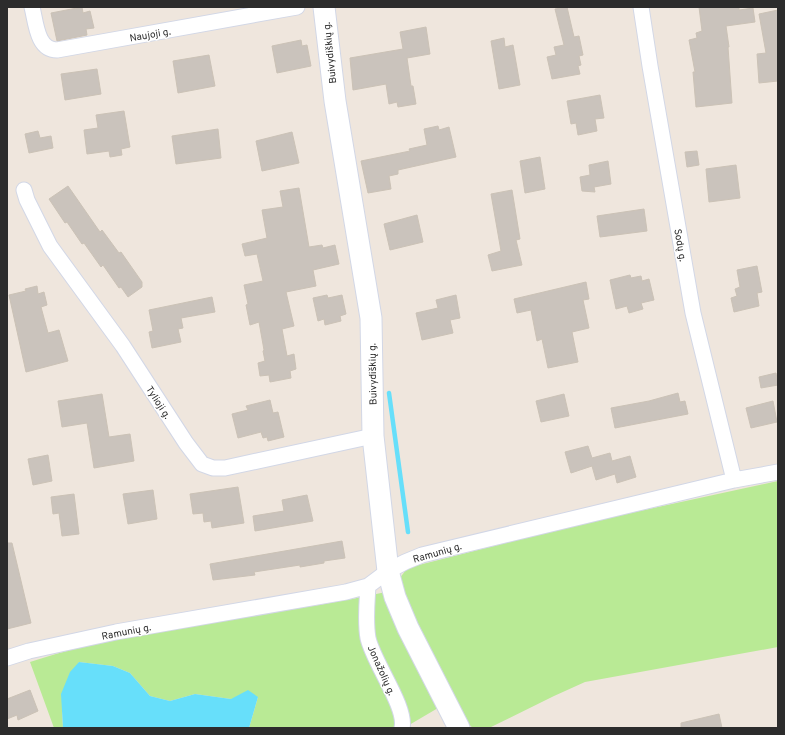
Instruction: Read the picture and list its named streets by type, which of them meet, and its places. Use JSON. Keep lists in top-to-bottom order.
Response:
{
  "streets": {
    "main road": ["Buivydiškių g."],
    "street": [
      "Naujoji g.",
      "Sodų g.",
      "Tylioji g.",
      "Ramunių g.",
      "Jonažolių g."
    ]
  },
  "crossings": [
    ["Buivydiškių g.", "Tylioji g."],
    ["Buivydiškių g.", "Ramunių g."],
    ["Sodų g.", "Ramunių g."],
    ["Ramunių g.", "Jonažolių g."]
  ]
}
